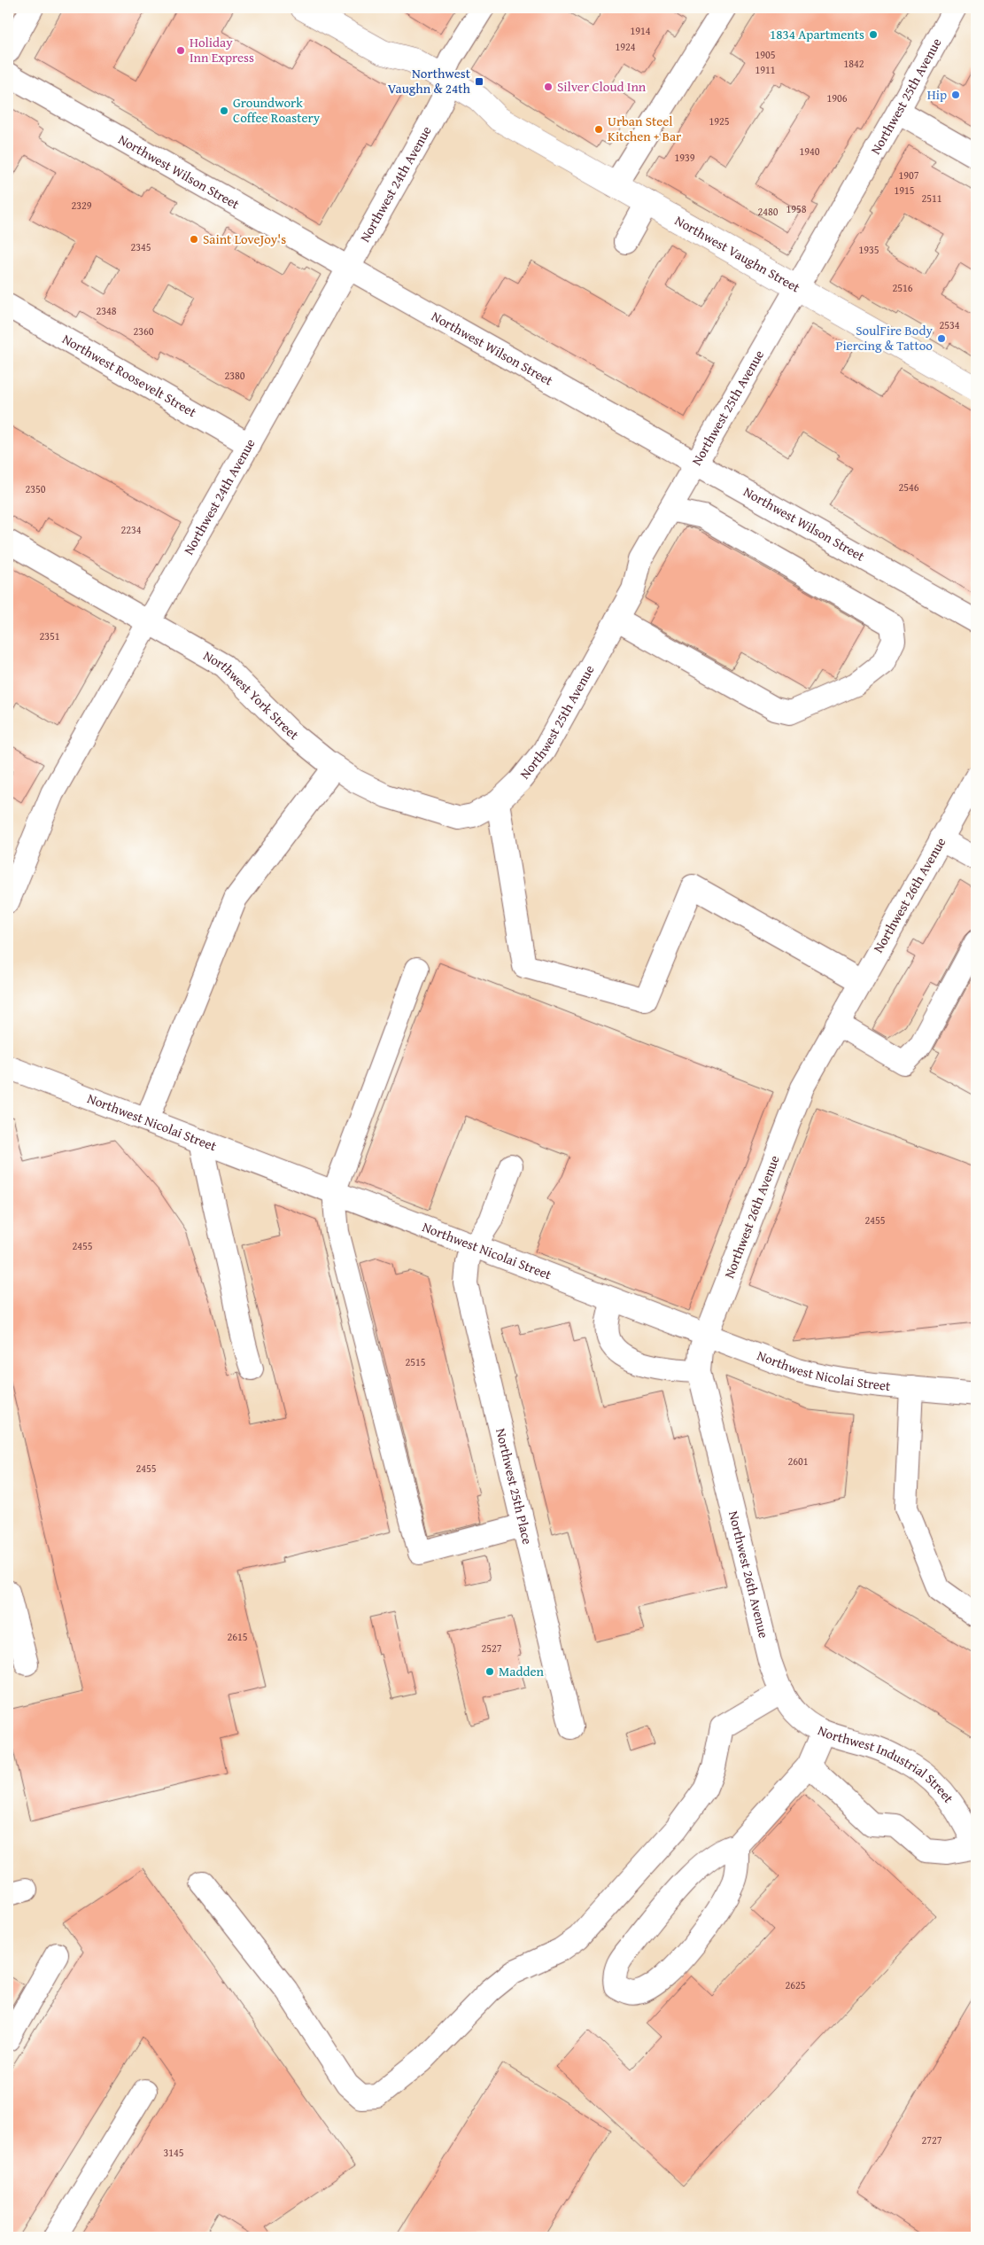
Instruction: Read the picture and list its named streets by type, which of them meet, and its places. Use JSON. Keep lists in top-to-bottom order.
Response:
{
  "streets": {
    "main road": ["Northwest Vaughn Street"],
    "street": [
      "Northwest 25th Avenue",
      "Northwest Wilson Street",
      "Northwest 24th Avenue",
      "Northwest Roosevelt Street",
      "Northwest York Street",
      "Northwest 26th Avenue",
      "Northwest Nicolai Street",
      "Northwest 25th Place",
      "Northwest Industrial Street"
    ]
  },
  "crossings": [
    ["Northwest 25th Avenue", "Northwest Wilson Street"],
    ["Northwest 25th Avenue", "Northwest Vaughn Street"],
    ["Northwest 25th Avenue", "Northwest York Street"],
    ["Northwest Wilson Street", "Northwest 24th Avenue"],
    ["Northwest 24th Avenue", "Northwest Vaughn Street"],
    ["Northwest 24th Avenue", "Northwest Roosevelt Street"],
    ["Northwest 24th Avenue", "Northwest York Street"],
    ["Northwest 26th Avenue", "Northwest Nicolai Street"],
    ["Northwest 26th Avenue", "Northwest Industrial Street"],
    ["Northwest Nicolai Street", "Northwest 25th Place"]
  ],
  "places": {
    "other": [
      "1834 Apartments",
      "Holiday Inn Express",
      "Silver Cloud Inn",
      "Hip",
      "Groundwork Coffee Roastery",
      "Urban Steel Kitchen + Bar",
      "Saint LoveJoy's",
      "SoulFire Body Piercing & Tattoo",
      "Madden"
    ],
    "transit": ["Northwest Vaughn & 24th"]
  },
  "house_numbers": [
    "1914",
    "1924",
    "1905",
    "1842",
    "1911",
    "1906",
    "1925",
    "1940",
    "1939",
    "1907",
    "1915",
    "2511",
    "2329",
    "1958",
    "2480",
    "2345",
    "1935",
    "2516",
    "2348",
    "2534",
    "2360",
    "2380",
    "2546",
    "2350",
    "2234",
    "2351",
    "2455",
    "2455",
    "2515",
    "2601",
    "2455",
    "2615",
    "2527",
    "2625",
    "2727",
    "3145"
  ]
}
